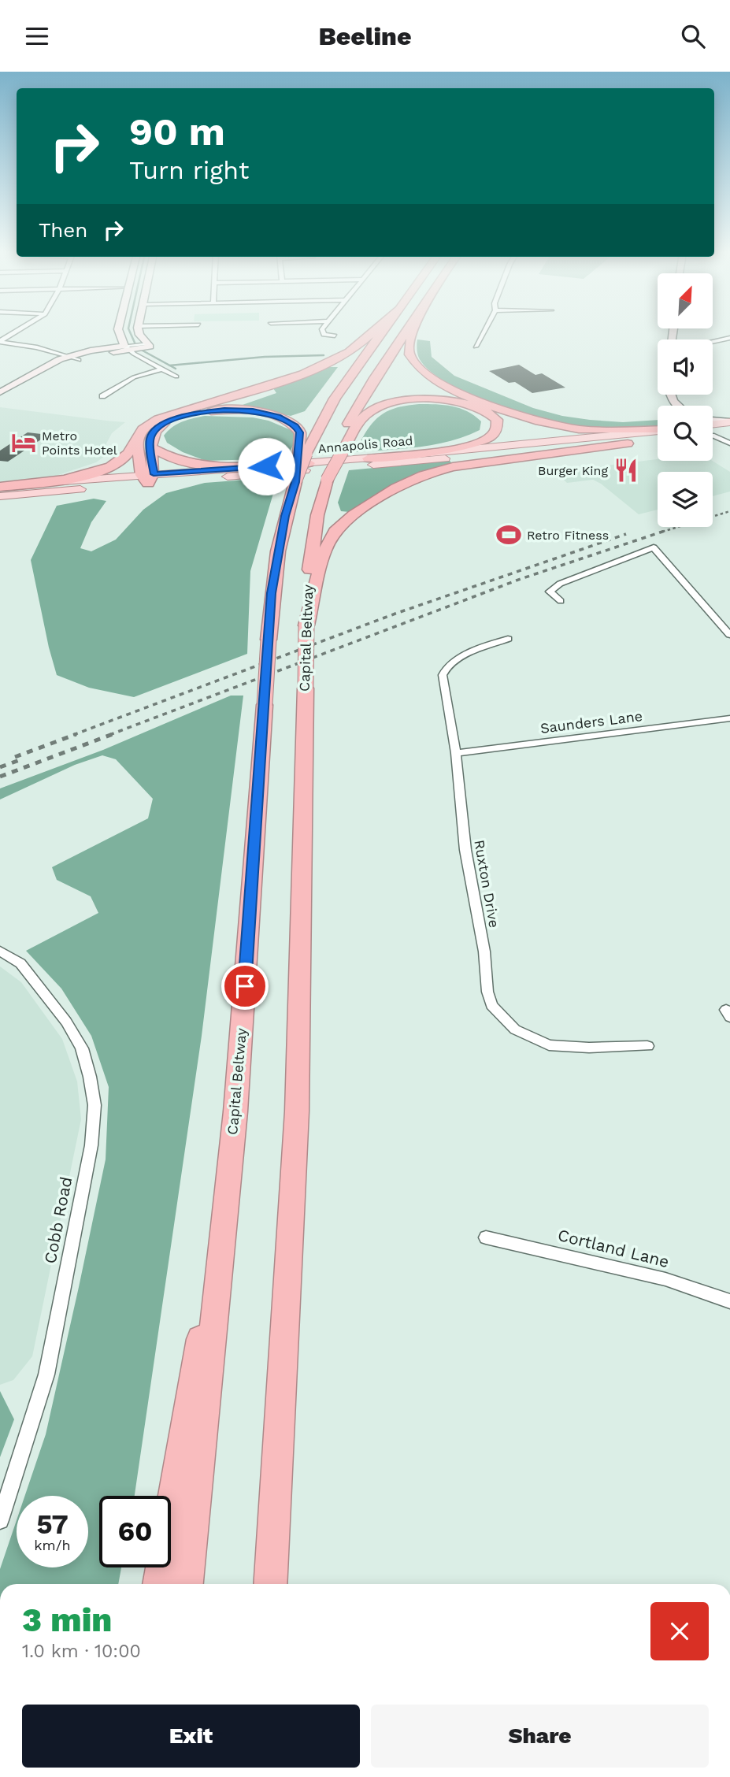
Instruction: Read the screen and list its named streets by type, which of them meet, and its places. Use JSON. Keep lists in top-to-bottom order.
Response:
{
  "streets": {
    "highway": ["Capital Beltway"],
    "main road": ["Annapolis Road"],
    "street": [
      "Saunders Lane",
      "Ruxton Drive",
      "Cobb Road",
      "Cortland Lane"
    ]
  },
  "crossings": [
    ["Annapolis Road", "Capital Beltway"],
    ["Saunders Lane", "Ruxton Drive"]
  ],
  "places": {
    "hotel": ["Metro Points Hotel"],
    "restaurant": ["Burger King"],
    "sports": ["Retro Fitness"]
  },
  "north": "top right",
  "page": {
    "header": "Beeline",
    "turn": ["90 m", "Turn right"],
    "then": "Then",
    "speed": "57 km/h",
    "limit": "60",
    "heading": ["3 min", "1.0 km · 10:00"],
    "buttons": ["Exit", "Share"]
  }
}
